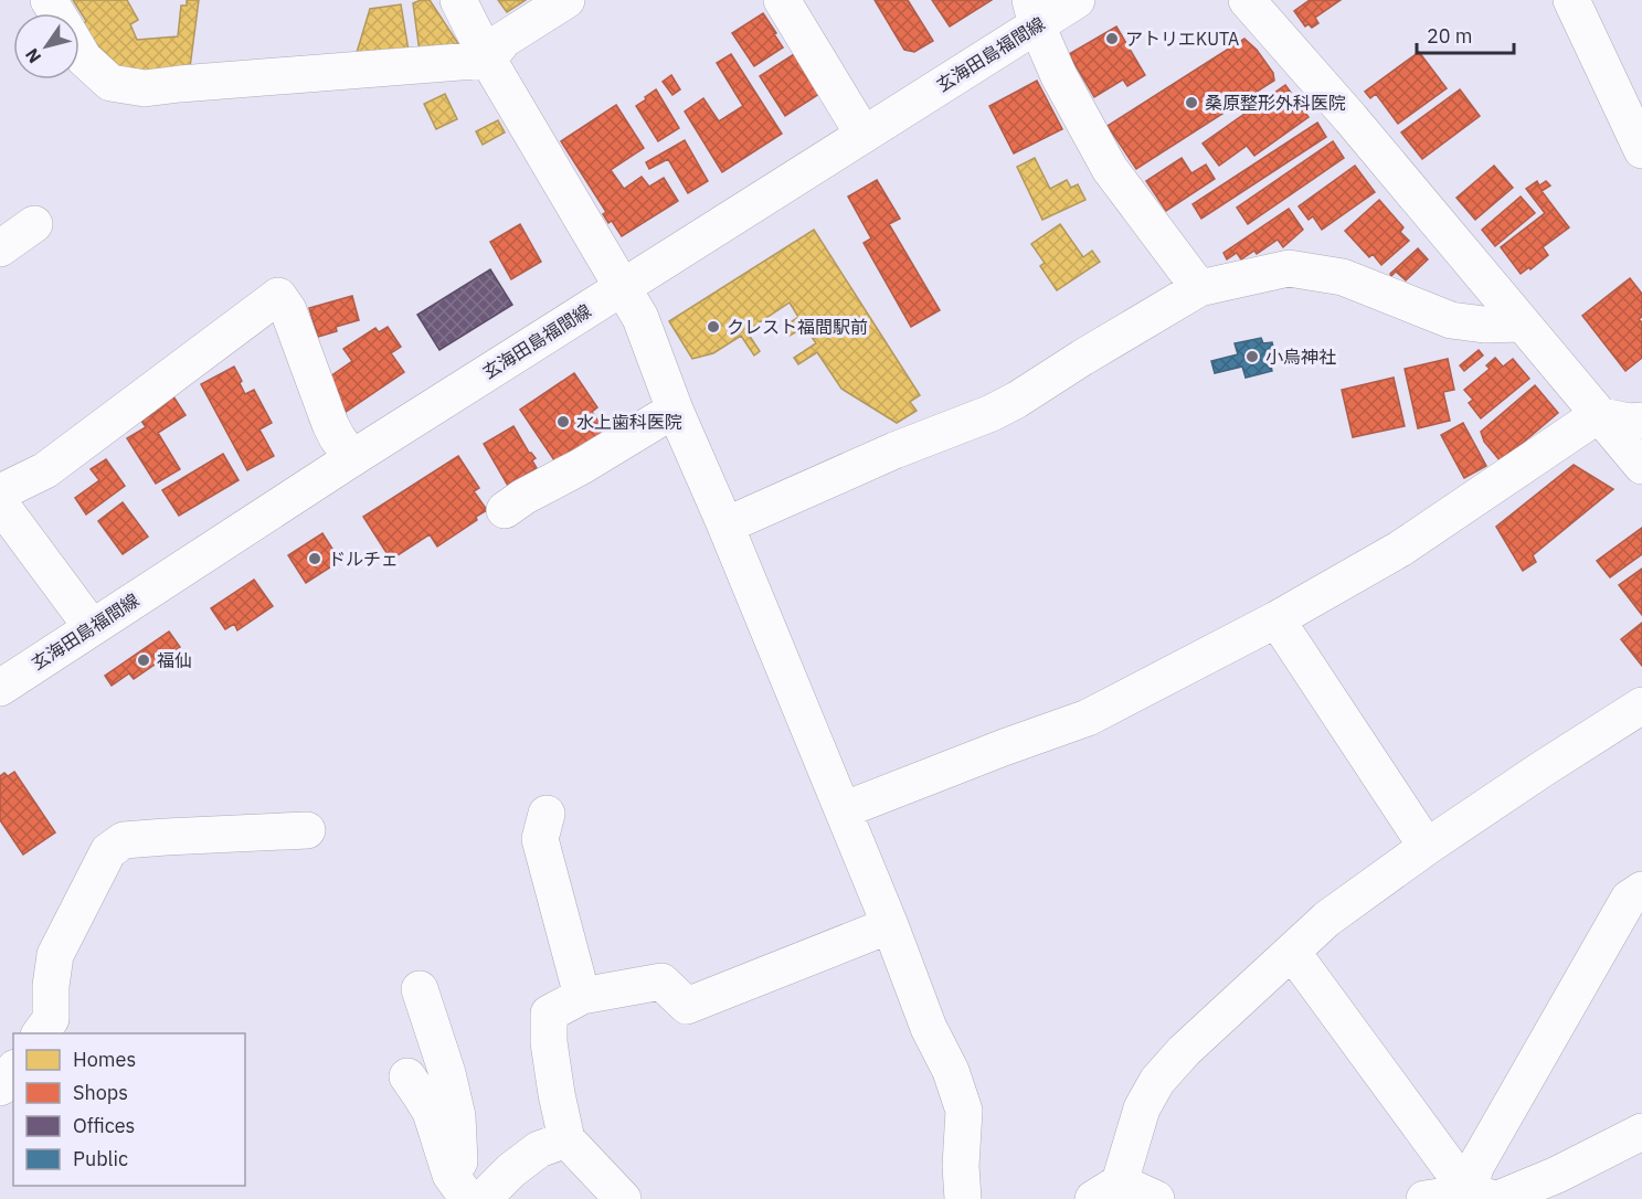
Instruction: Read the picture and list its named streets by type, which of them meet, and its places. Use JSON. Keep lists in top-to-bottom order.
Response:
{
  "streets": {
    "street": ["玄海田島福間線"]
  },
  "places": [
    "アトリエKUTA",
    "桑原整形外科医院",
    "クレスト福間駅前",
    "小烏神社",
    "水上歯科医院",
    "ドルチェ",
    "福仙"
  ],
  "legend": [
    "Homes",
    "Shops",
    "Offices",
    "Public"
  ],
  "scale_bar": "20 m",
  "north": "bottom left"
}
